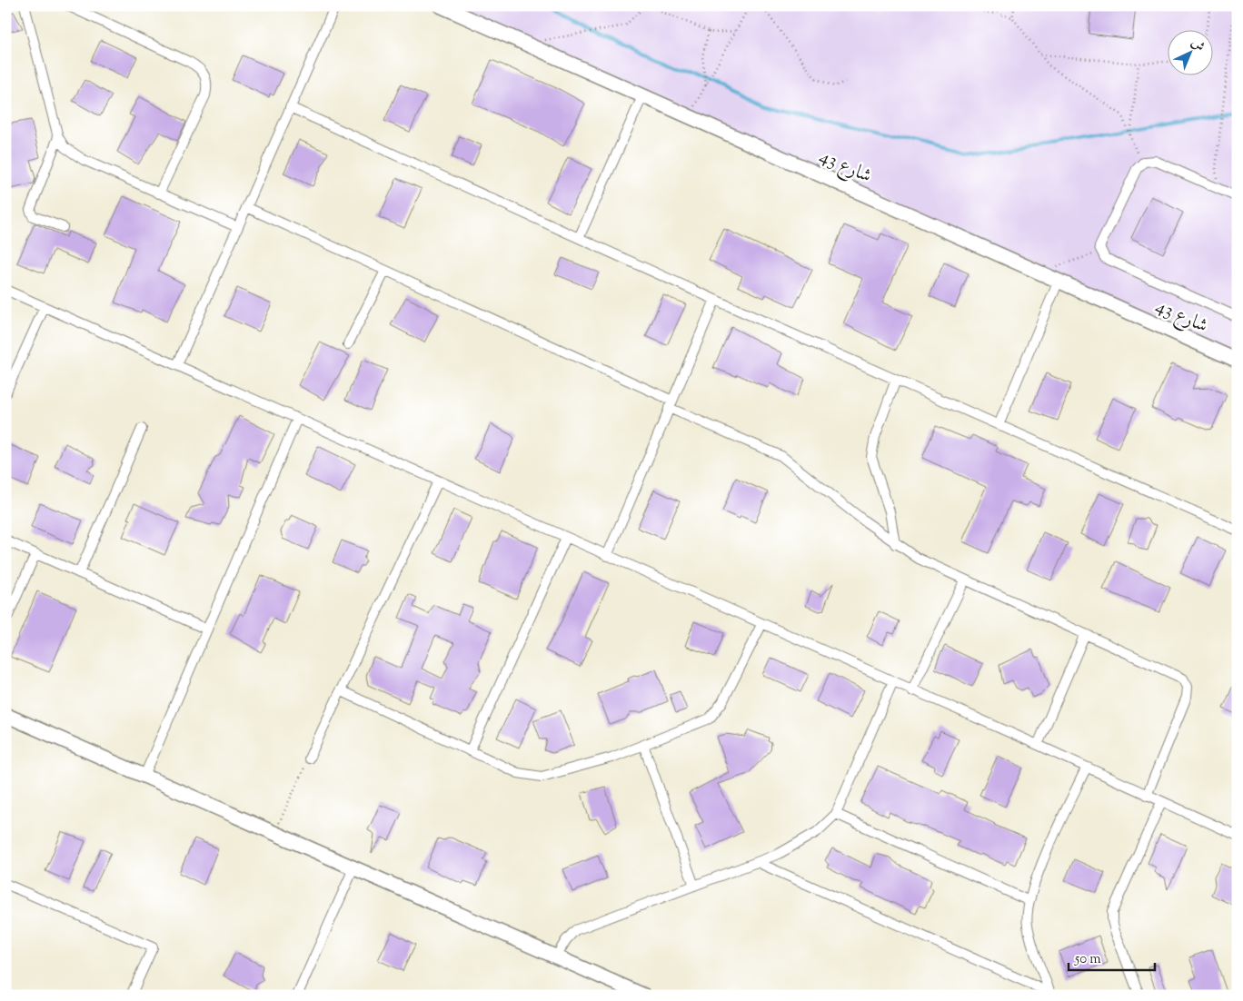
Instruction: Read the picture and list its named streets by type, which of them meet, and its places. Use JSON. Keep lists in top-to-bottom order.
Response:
{
  "streets": {
    "street": ["شارع 43"]
  },
  "scale_bar": "50 m",
  "north": "top right"
}
